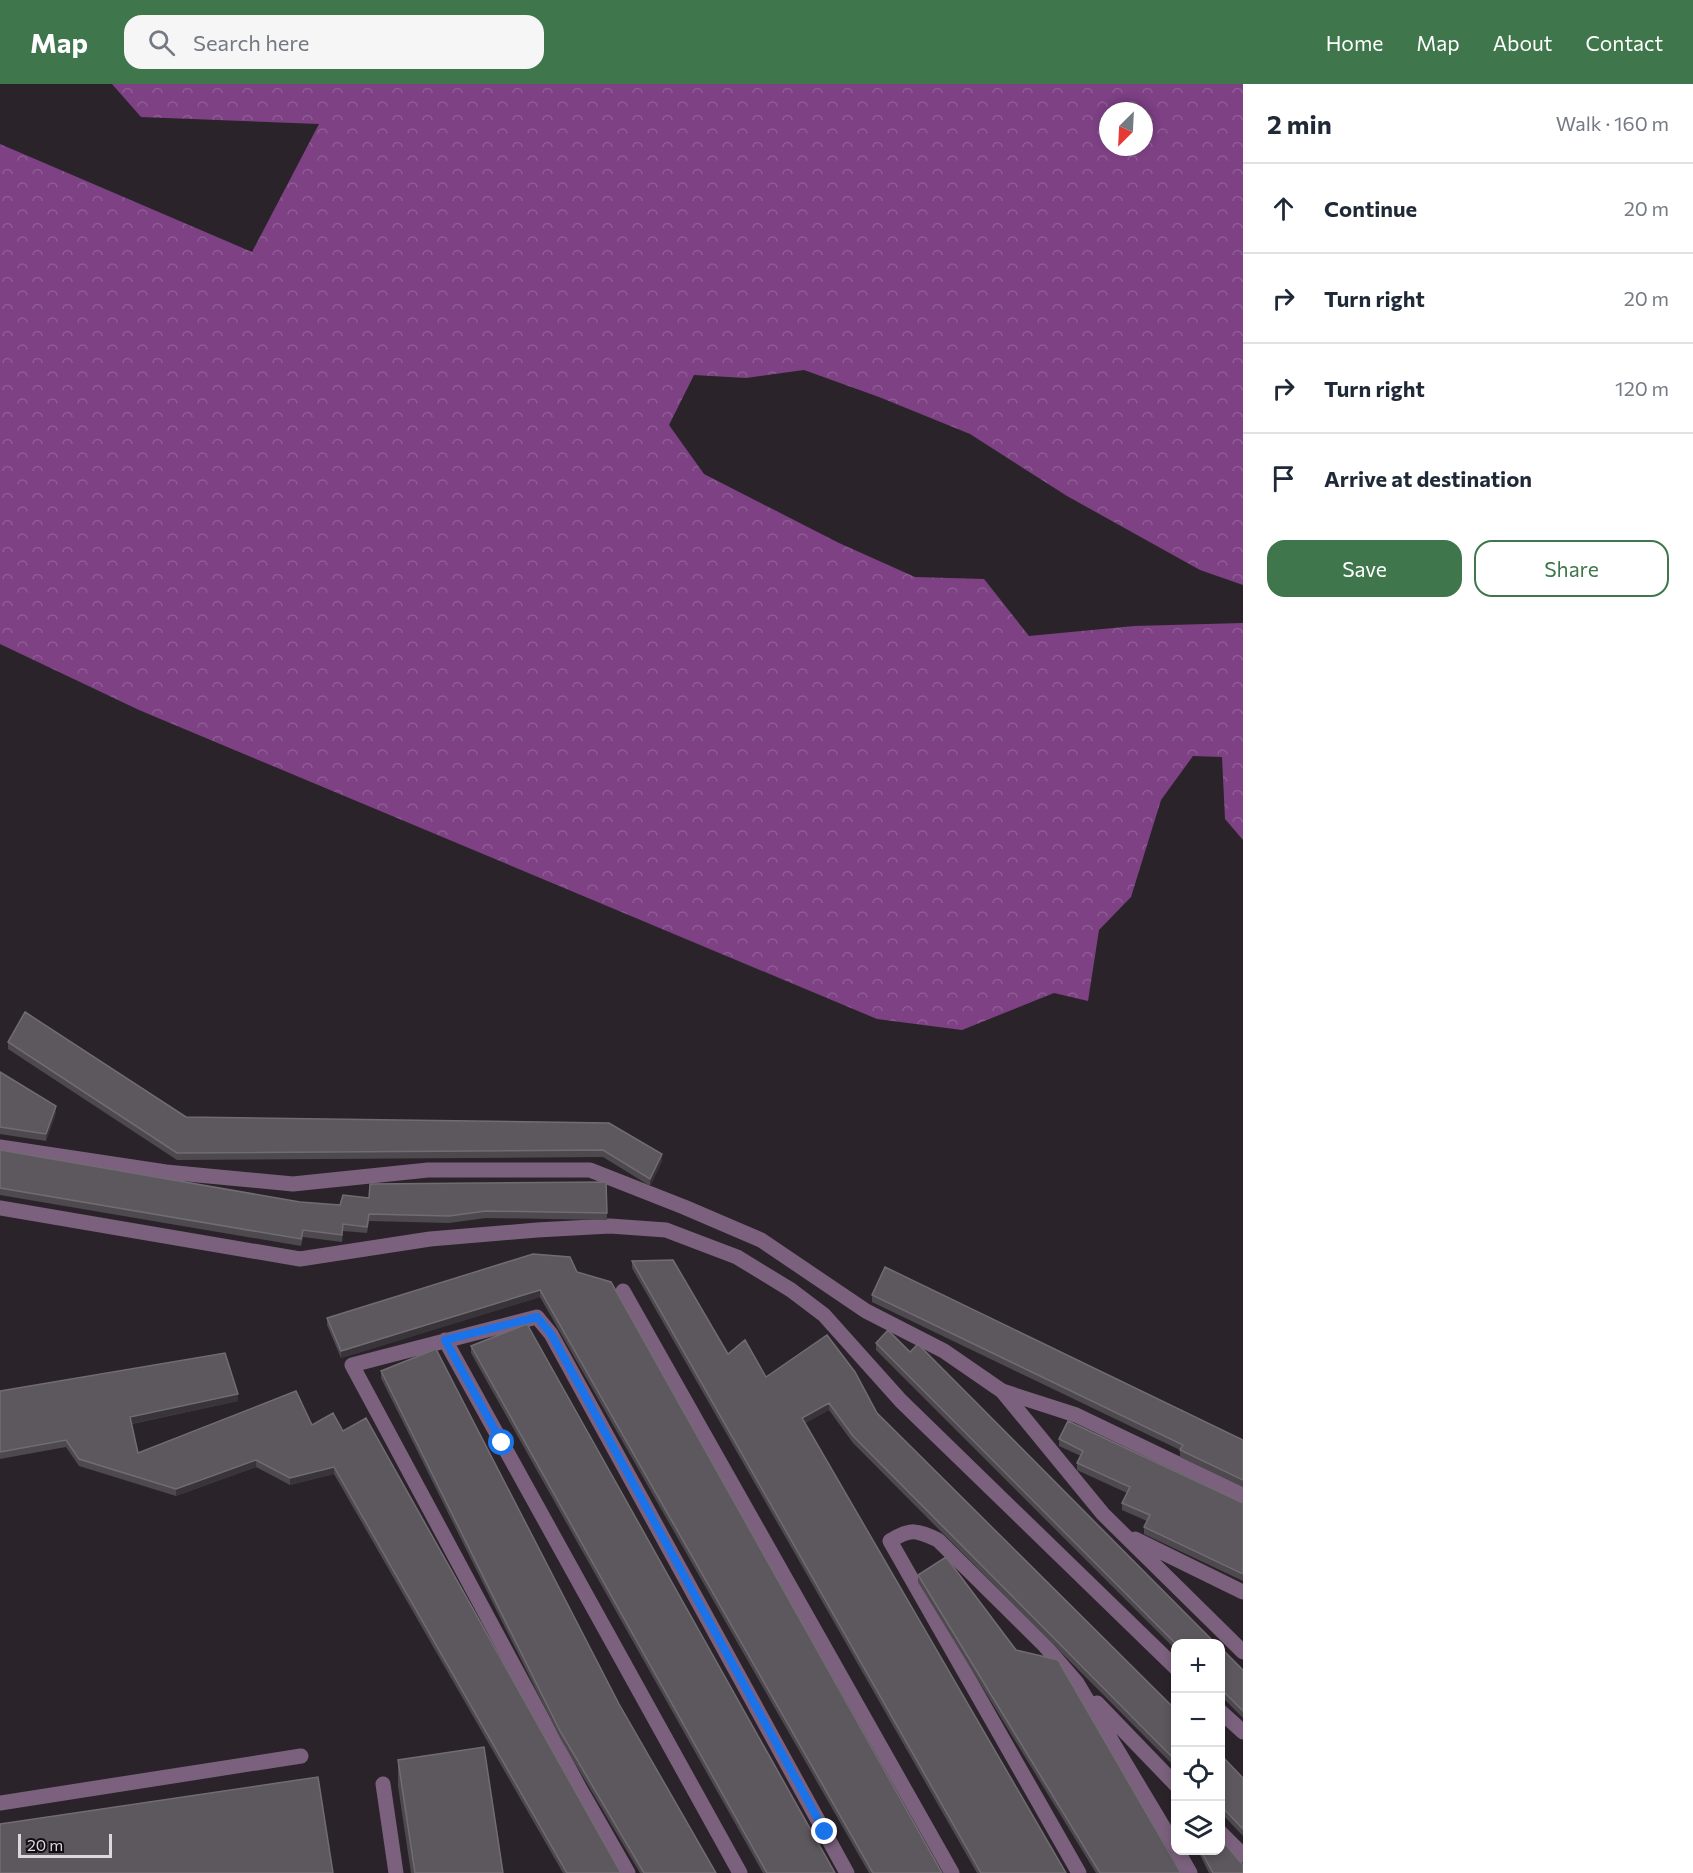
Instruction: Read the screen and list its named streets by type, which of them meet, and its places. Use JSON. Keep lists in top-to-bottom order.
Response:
{
  "scale_bar": "20 m",
  "north": "bottom left",
  "page": {
    "header": "Map",
    "search": "Search here",
    "nav": [
      "Home",
      "Map",
      "About",
      "Contact"
    ],
    "heading": ["2 min", "Walk · 160 m"],
    "list": [
      ["Continue", "20 m"],
      ["Turn right", "20 m"],
      ["Turn right", "120 m"],
      "Arrive at destination"
    ],
    "buttons": ["Save", "Share"],
    "map_buttons": ["+", "−"],
    "scale": "20 m"
  }
}
